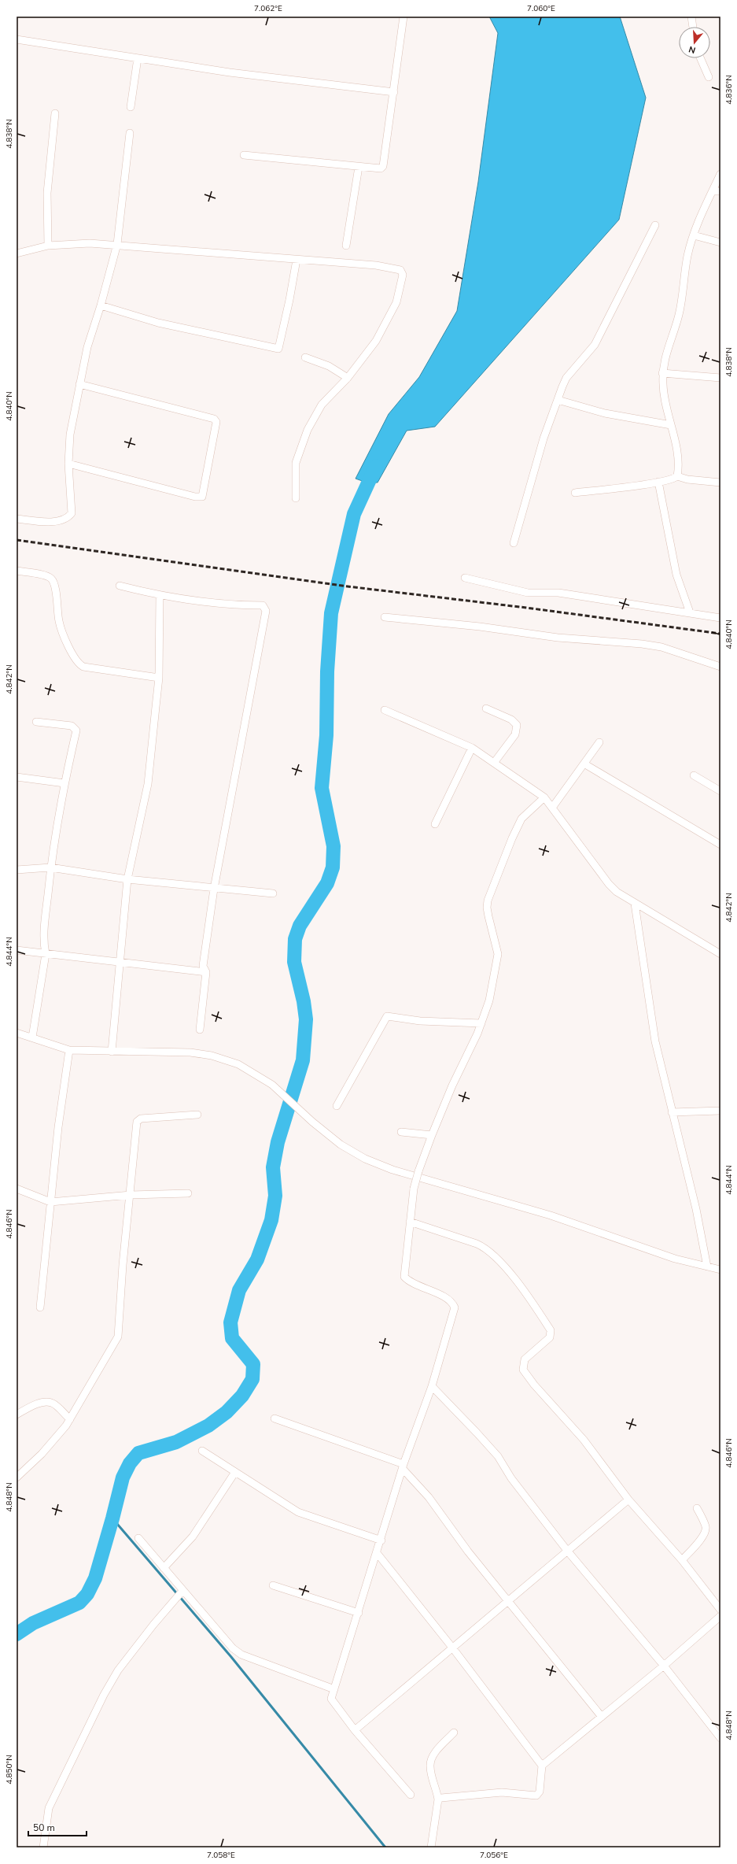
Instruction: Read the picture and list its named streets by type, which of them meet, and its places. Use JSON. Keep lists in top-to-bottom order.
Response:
{
  "scale_bar": "50 m",
  "north": "bottom",
  "coordinates": [
    "7.062°E",
    "7.060°E",
    "4.836°N",
    "4.838°N",
    "4.840°N",
    "4.842°N",
    "4.844°N",
    "4.846°N",
    "4.848°N",
    "4.850°N",
    "7.058°E",
    "7.056°E"
  ]
}
